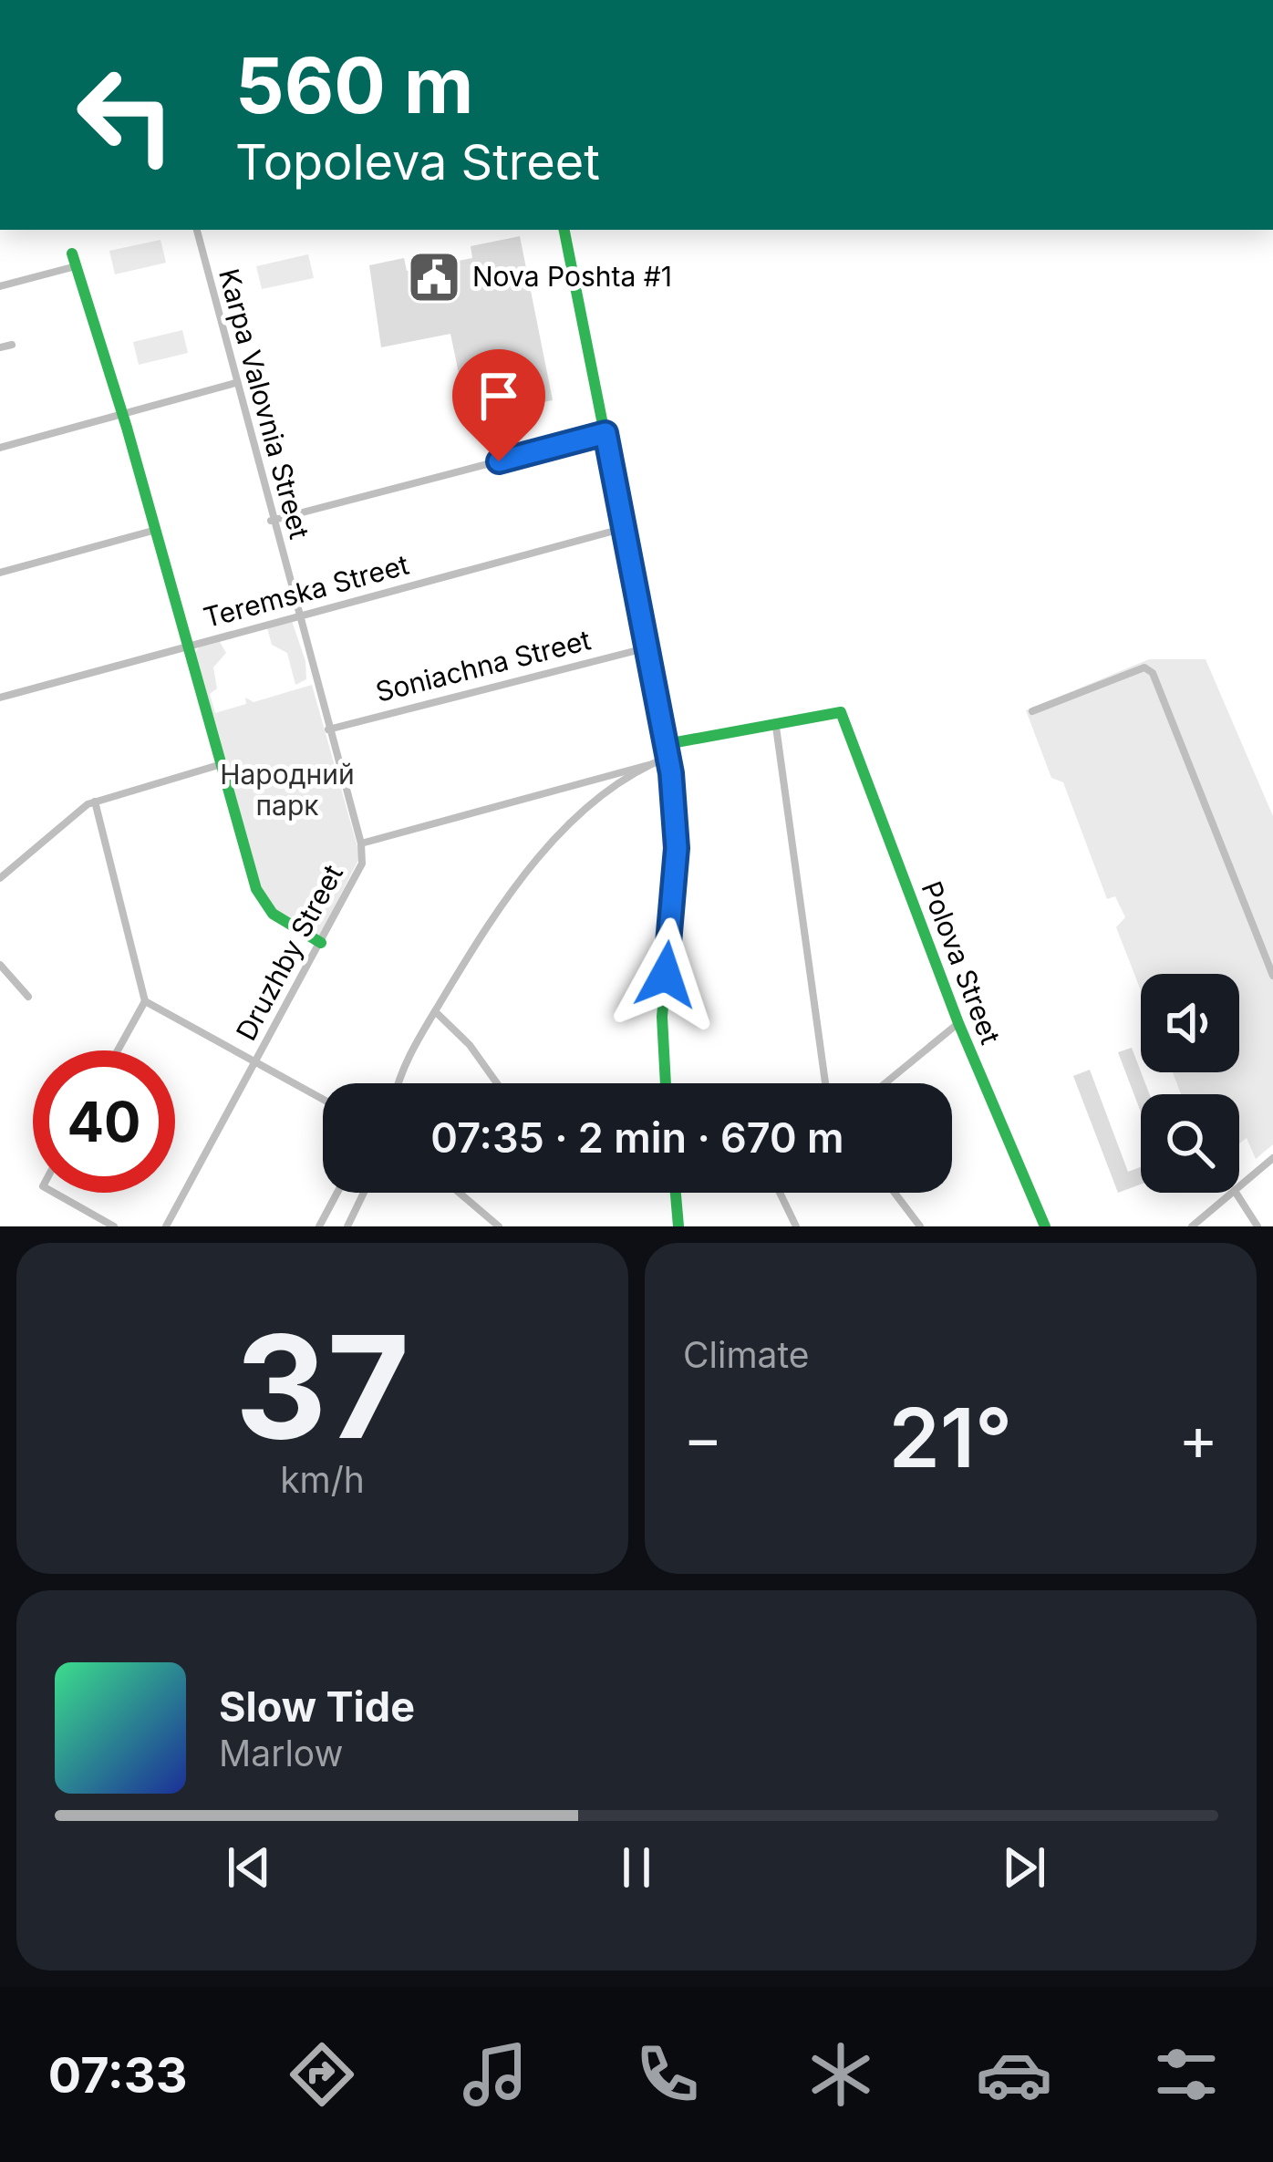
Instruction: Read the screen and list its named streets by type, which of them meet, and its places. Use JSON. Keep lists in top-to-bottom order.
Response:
{
  "streets": {
    "main road": ["Polova Street"],
    "street": [
      "Karpa Valovnia Street",
      "Teremska Street",
      "Soniachna Street",
      "Druzhby Street"
    ]
  },
  "crossings": [
    ["Karpa Valovnia Street", "Teremska Street"],
    ["Karpa Valovnia Street", "Soniachna Street"],
    ["Karpa Valovnia Street", "Druzhby Street"]
  ],
  "parks": ["Народний парк"],
  "places": {
    "public building": ["Nova Poshta #1"]
  },
  "page": {
    "turn": ["560 m", "Topoleva Street"],
    "limit": "40",
    "trip": "07:35 · 2 min · 670 m",
    "tile": [
      ["37", "km/h"],
      "Climate"
    ],
    "heat": ["−", "21°", "+"],
    "song": ["Slow Tide", "Marlow"],
    "tabs": "07:33"
  }
}
